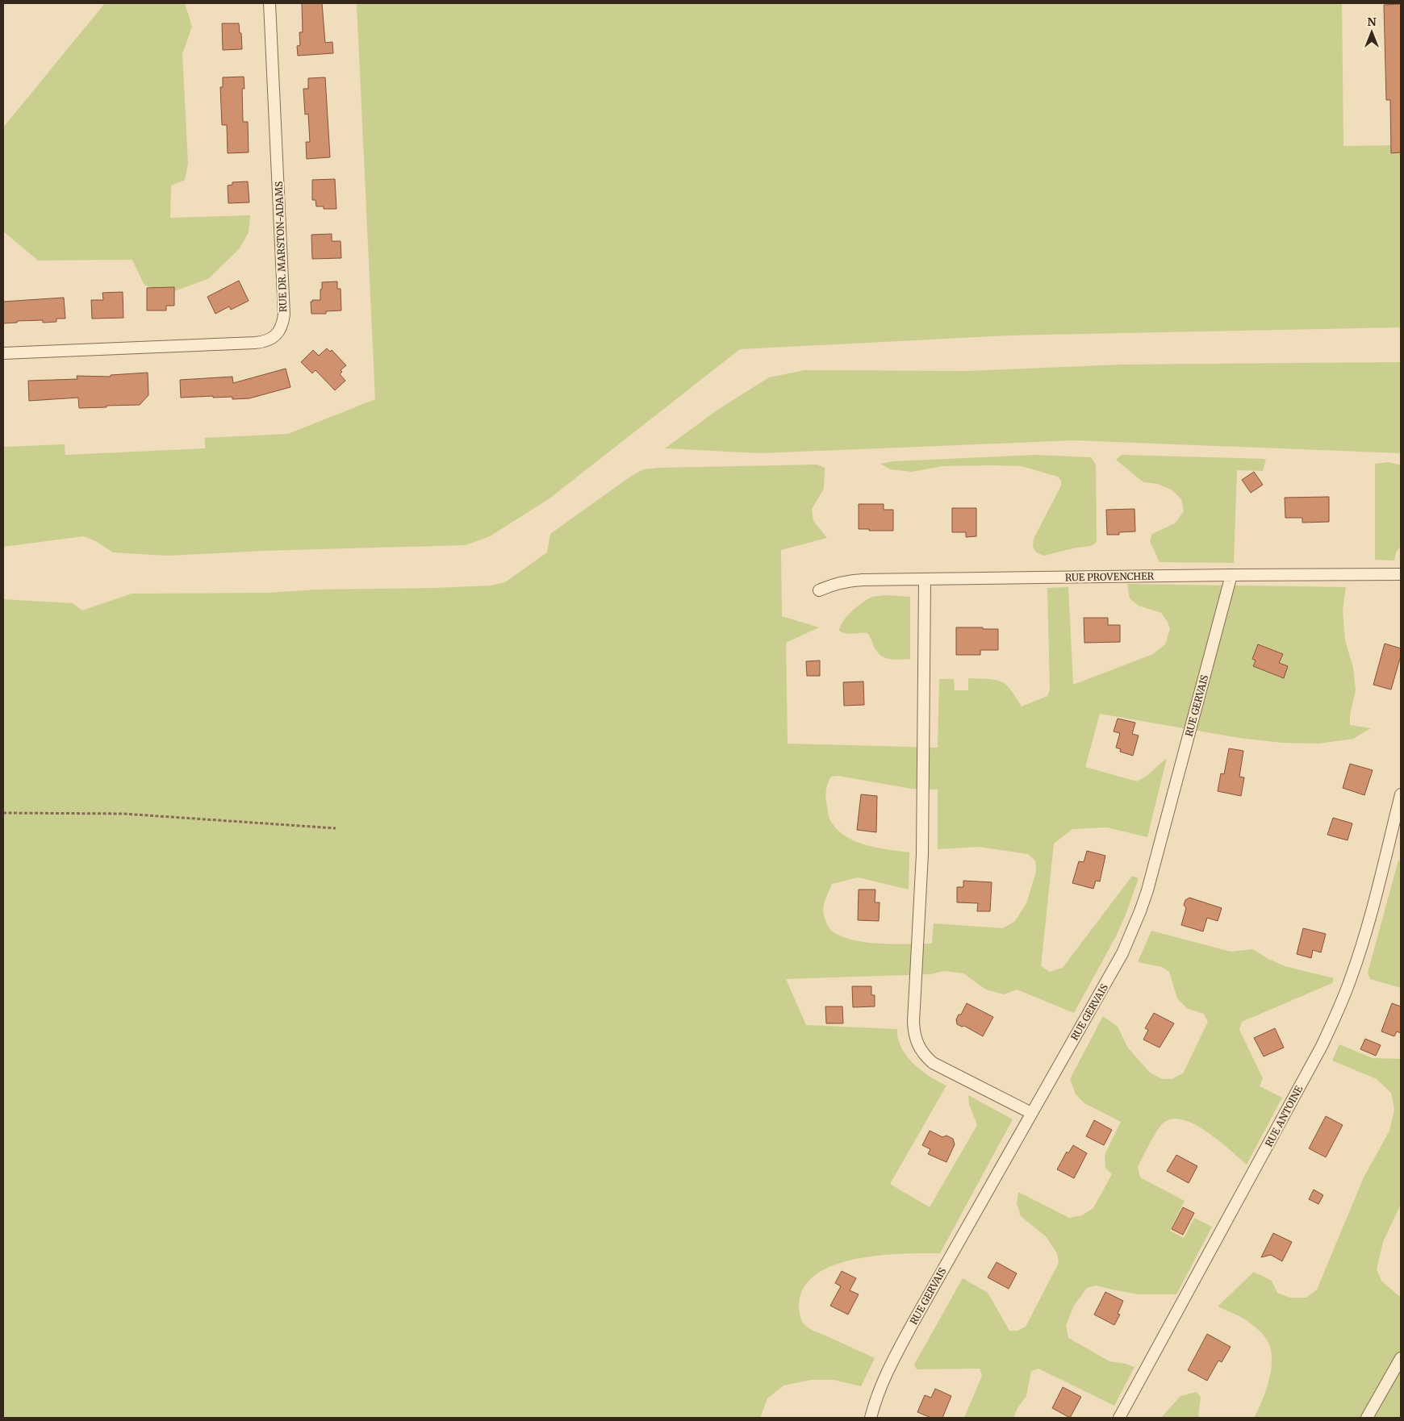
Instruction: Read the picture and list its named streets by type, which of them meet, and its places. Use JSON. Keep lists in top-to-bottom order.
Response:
{
  "streets": {
    "street": [
      "RUE DR. MARSTON-ADAMS",
      "RUE PROVENCHER",
      "RUE GERVAIS",
      "RUE ANTOINE"
    ]
  },
  "crossings": [
    ["RUE PROVENCHER", "RUE GERVAIS"]
  ],
  "north": "top"
}
